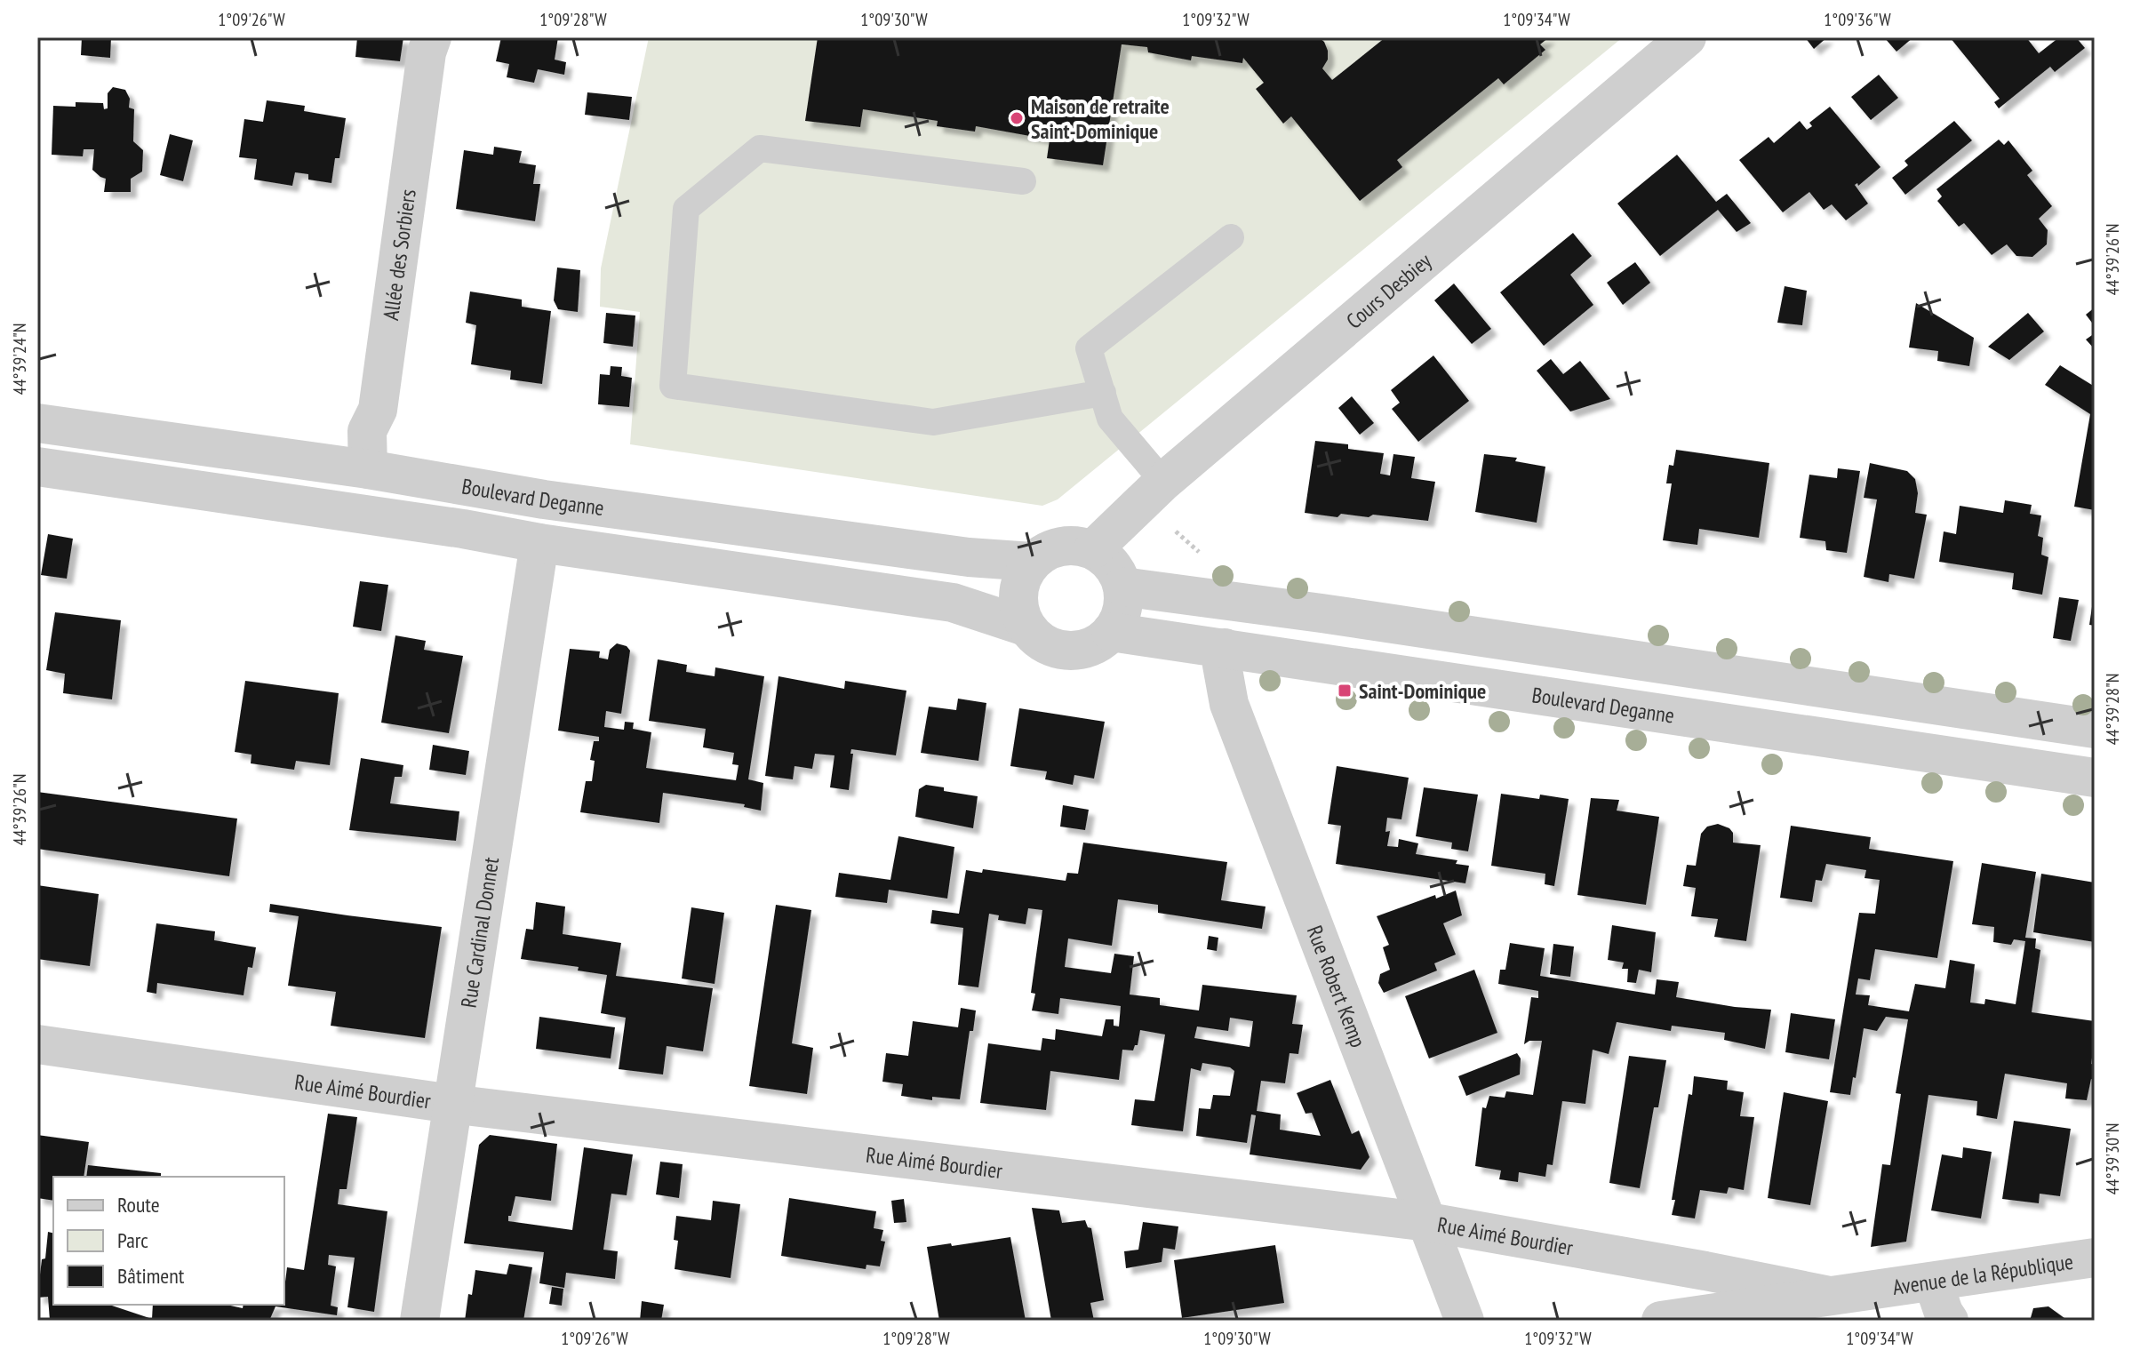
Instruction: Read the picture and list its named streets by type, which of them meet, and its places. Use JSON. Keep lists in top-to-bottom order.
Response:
{
  "streets": {
    "street": [
      "Allée des Sorbiers",
      "Cours Desbiey",
      "Boulevard Deganne",
      "Rue Cardinal Donnet",
      "Rue Robert Kemp",
      "Rue Aimé Bourdier",
      "Avenue de la République"
    ]
  },
  "crossings": [
    ["Allée des Sorbiers", "Boulevard Deganne"],
    ["Cours Desbiey", "Boulevard Deganne"],
    ["Boulevard Deganne", "Rue Cardinal Donnet"],
    ["Boulevard Deganne", "Rue Robert Kemp"],
    ["Rue Cardinal Donnet", "Rue Aimé Bourdier"],
    ["Rue Robert Kemp", "Rue Aimé Bourdier"],
    ["Rue Aimé Bourdier", "Avenue de la République"]
  ],
  "places": {
    "other": ["Maison de retraite Saint-Dominique"],
    "transit": ["Saint-Dominique"]
  },
  "legend": ["Route", "Parc", "Bâtiment"],
  "coordinates": [
    "1°09'26\"W",
    "1°09'28\"W",
    "1°09'30\"W",
    "1°09'32\"W",
    "1°09'34\"W",
    "1°09'36\"W",
    "44°39'26\"N",
    "44°39'24\"N",
    "44°39'28\"N",
    "44°39'30\"N"
  ]
}
